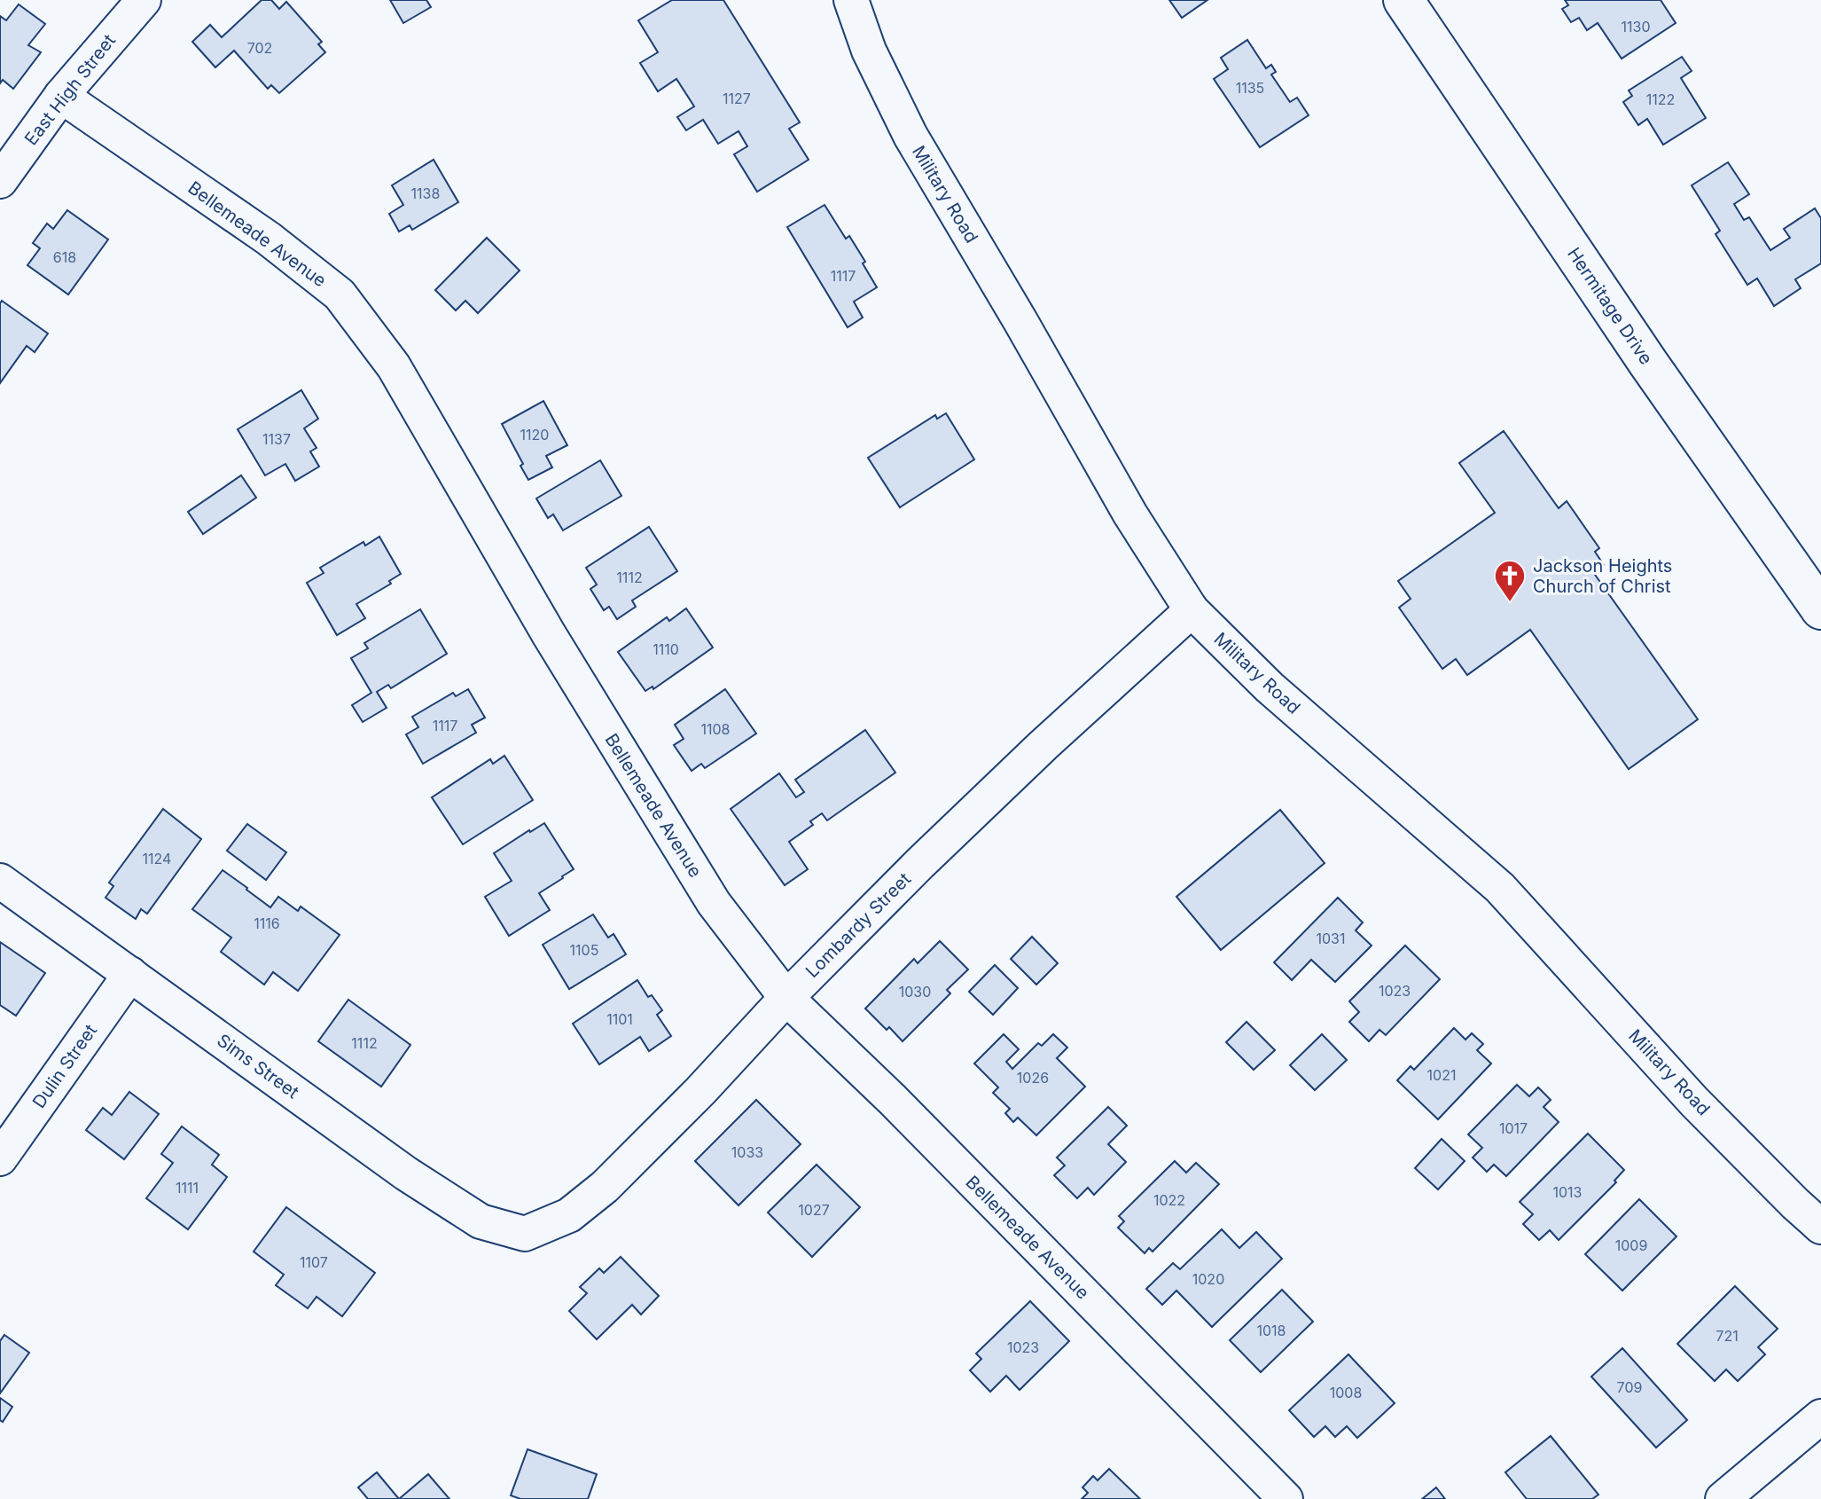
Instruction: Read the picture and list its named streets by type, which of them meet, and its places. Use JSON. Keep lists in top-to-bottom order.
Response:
{
  "streets": {
    "street": [
      "East High Street",
      "Military Road",
      "Bellemeade Avenue",
      "Hermitage Drive",
      "Lombardy Street",
      "Dulin Street",
      "Sims Street"
    ]
  },
  "crossings": [
    ["East High Street", "Bellemeade Avenue"],
    ["Military Road", "Lombardy Street"],
    ["Bellemeade Avenue", "Lombardy Street"],
    ["Lombardy Street", "Sims Street"],
    ["Dulin Street", "Sims Street"]
  ],
  "places": {
    "church": ["Jackson Heights Church of Christ"]
  },
  "house_numbers": [
    "1130",
    "702",
    "1135",
    "1127",
    "1122",
    "1138",
    "618",
    "1117",
    "1120",
    "1137",
    "1112",
    "1110",
    "1117",
    "1108",
    "1124",
    "1116",
    "1031",
    "1105",
    "1023",
    "1030",
    "1101",
    "1112",
    "1021",
    "1026",
    "1017",
    "1033",
    "1111",
    "1013",
    "1022",
    "1027",
    "1009",
    "1107",
    "1020",
    "1018",
    "721",
    "1023",
    "709",
    "1008"
  ]
}
